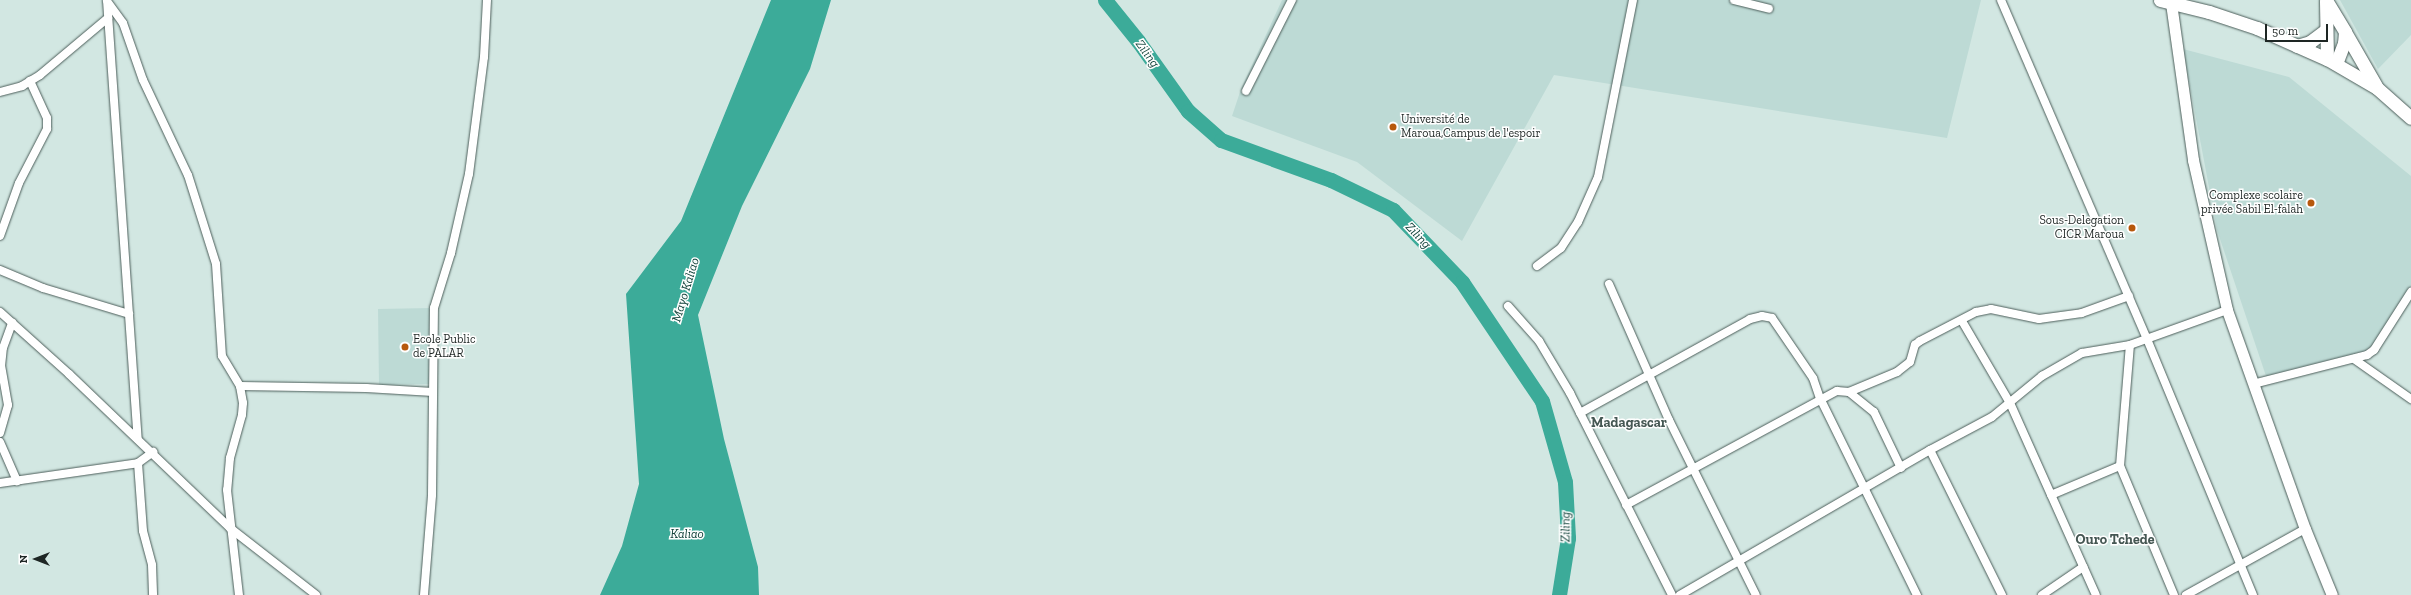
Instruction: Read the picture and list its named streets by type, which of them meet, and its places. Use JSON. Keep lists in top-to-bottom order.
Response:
{
  "districts": ["Madagascar", "Ouro Tchede"],
  "water": ["Ziling", "Mayo Kaliao", "Kaliao"],
  "places": [
    "Université de Maroua,Campus de l'espoir",
    "Complexe scolaire privée Sabil El-falah",
    "Sous-Delegation CICR Maroua",
    "Ecole Public de PALAR"
  ],
  "scale_bar": "50 m",
  "north": "left"
}
